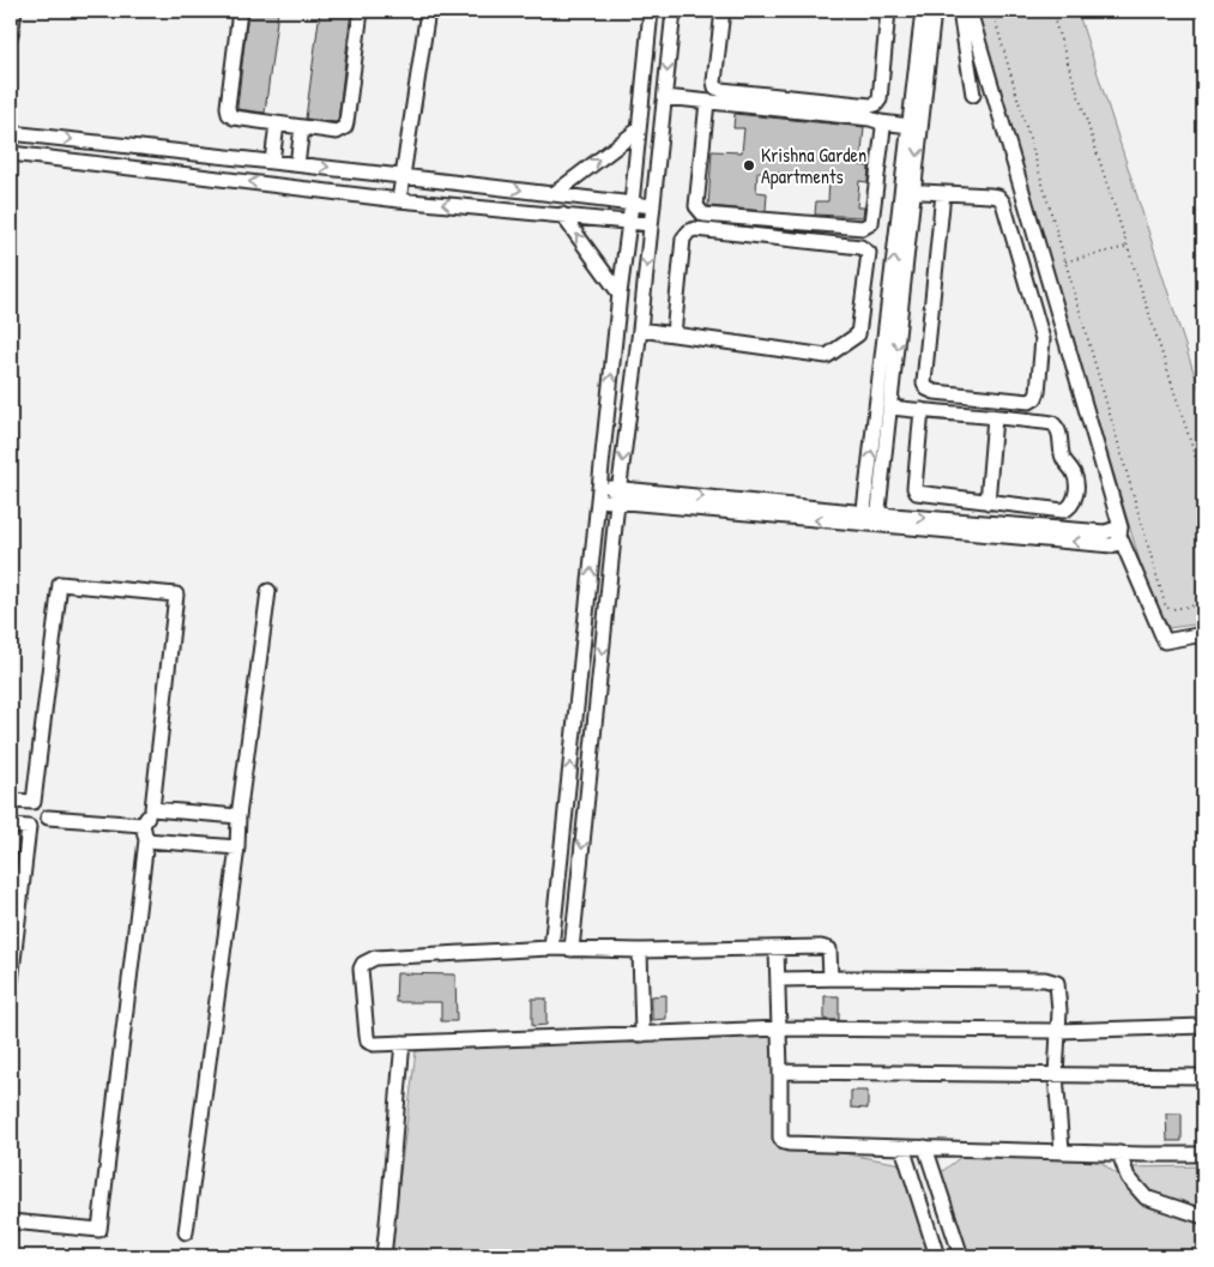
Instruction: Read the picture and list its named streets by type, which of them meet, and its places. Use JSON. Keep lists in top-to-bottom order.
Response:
{
  "places": ["Krishna Garden Apartments"]
}
